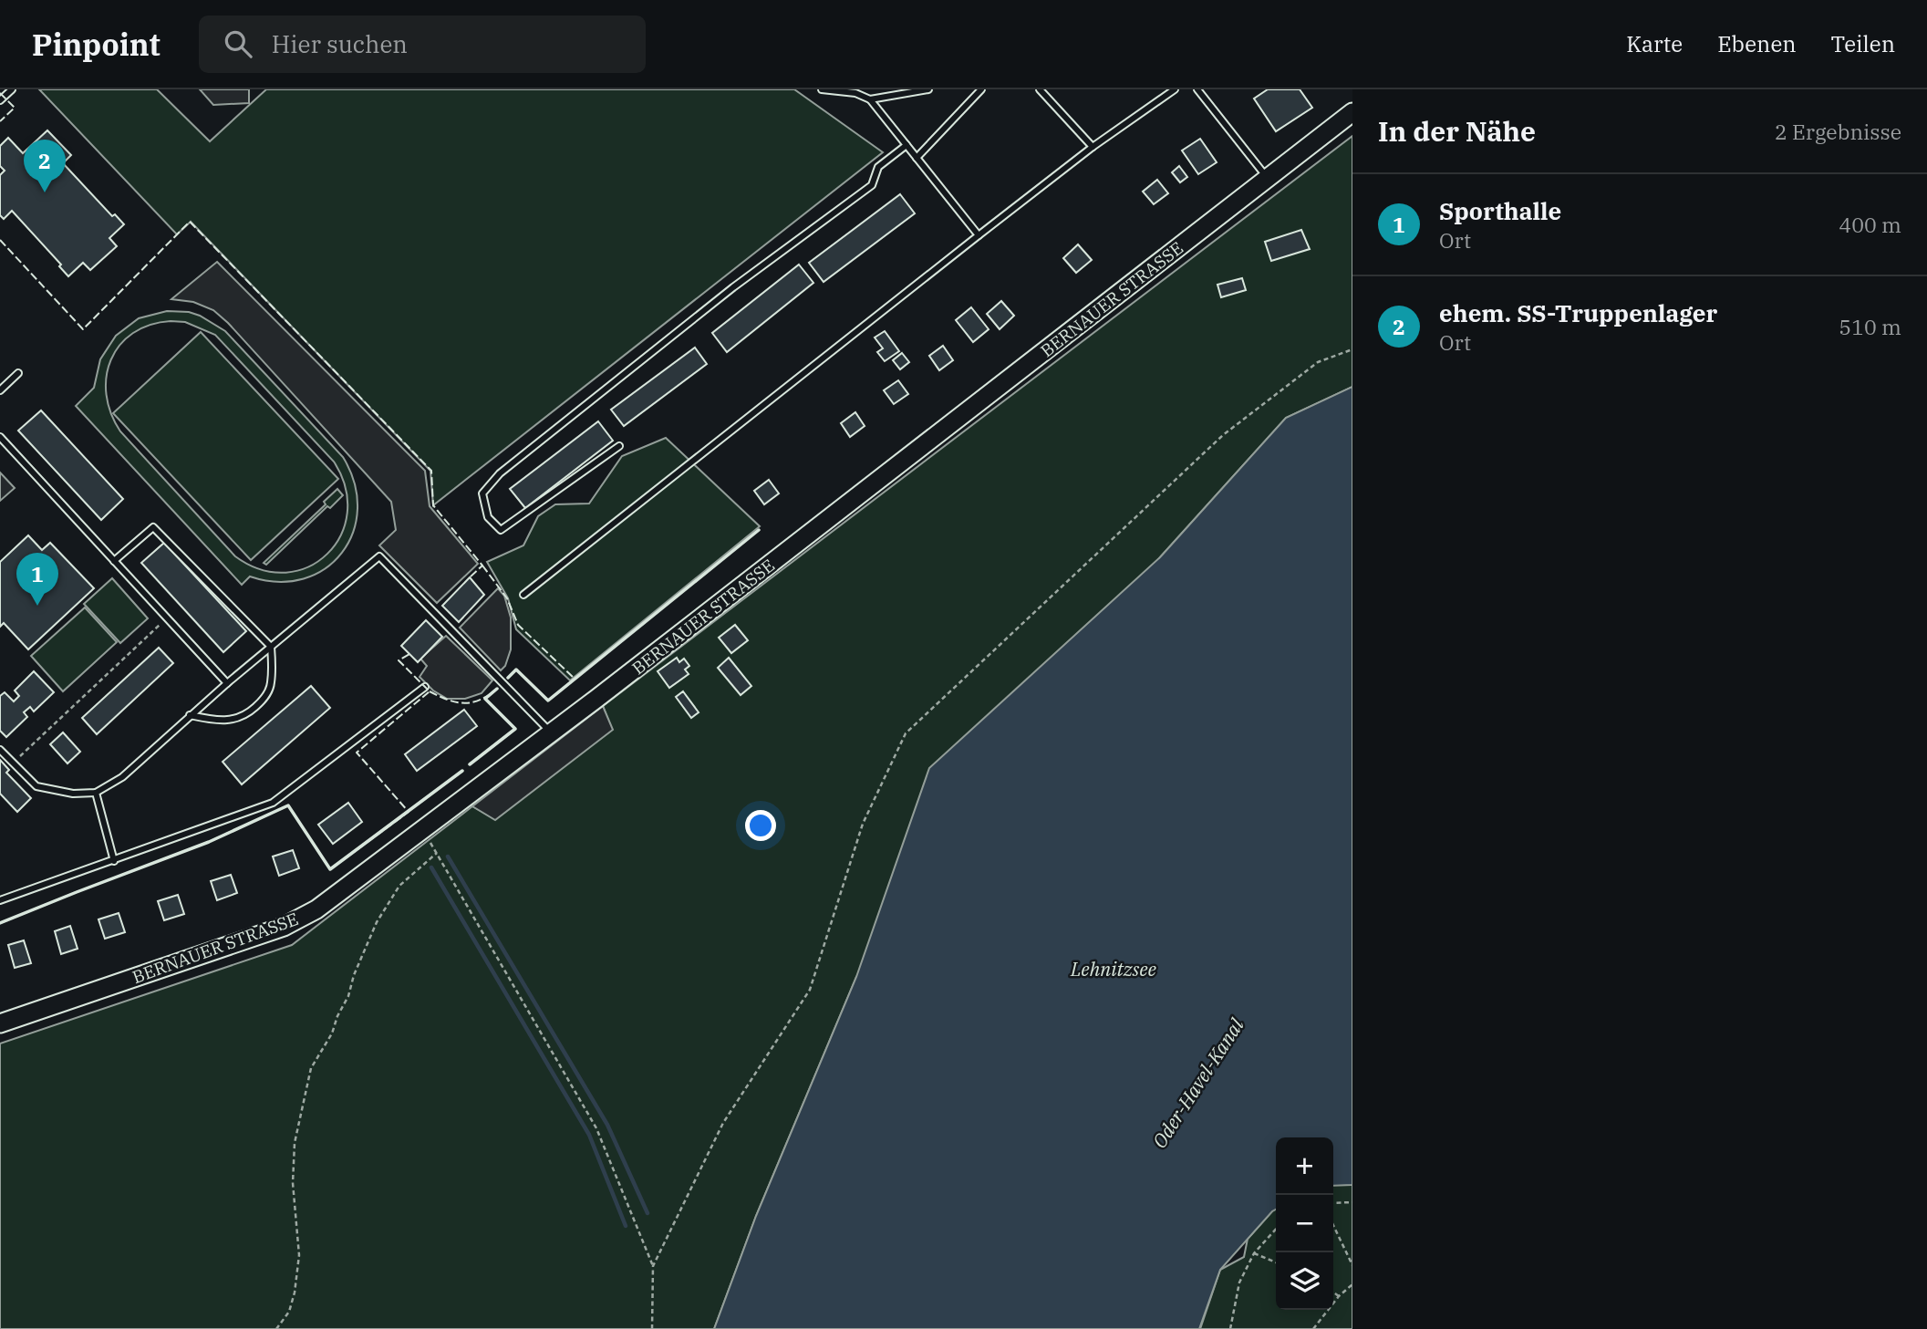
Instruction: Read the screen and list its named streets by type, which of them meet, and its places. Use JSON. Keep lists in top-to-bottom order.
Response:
{
  "streets": {
    "main road": ["BERNAUER STRASSE"]
  },
  "water": ["Lehnitzsee", "Oder-Havel-Kanal"],
  "page": {
    "header": "Pinpoint",
    "search": "Hier suchen",
    "nav": ["Karte", "Ebenen", "Teilen"],
    "heading": ["In der Nähe", "2 Ergebnisse"],
    "pins": ["2", "1"],
    "list": [
      {
        "mark": "1",
        "name": "Sporthalle",
        "note": "Ort",
        "value": "400 m"
      },
      {
        "mark": "2",
        "name": "ehem. SS-Truppenlager",
        "note": "Ort",
        "value": "510 m"
      }
    ],
    "map_buttons": ["+", "−"]
  }
}
